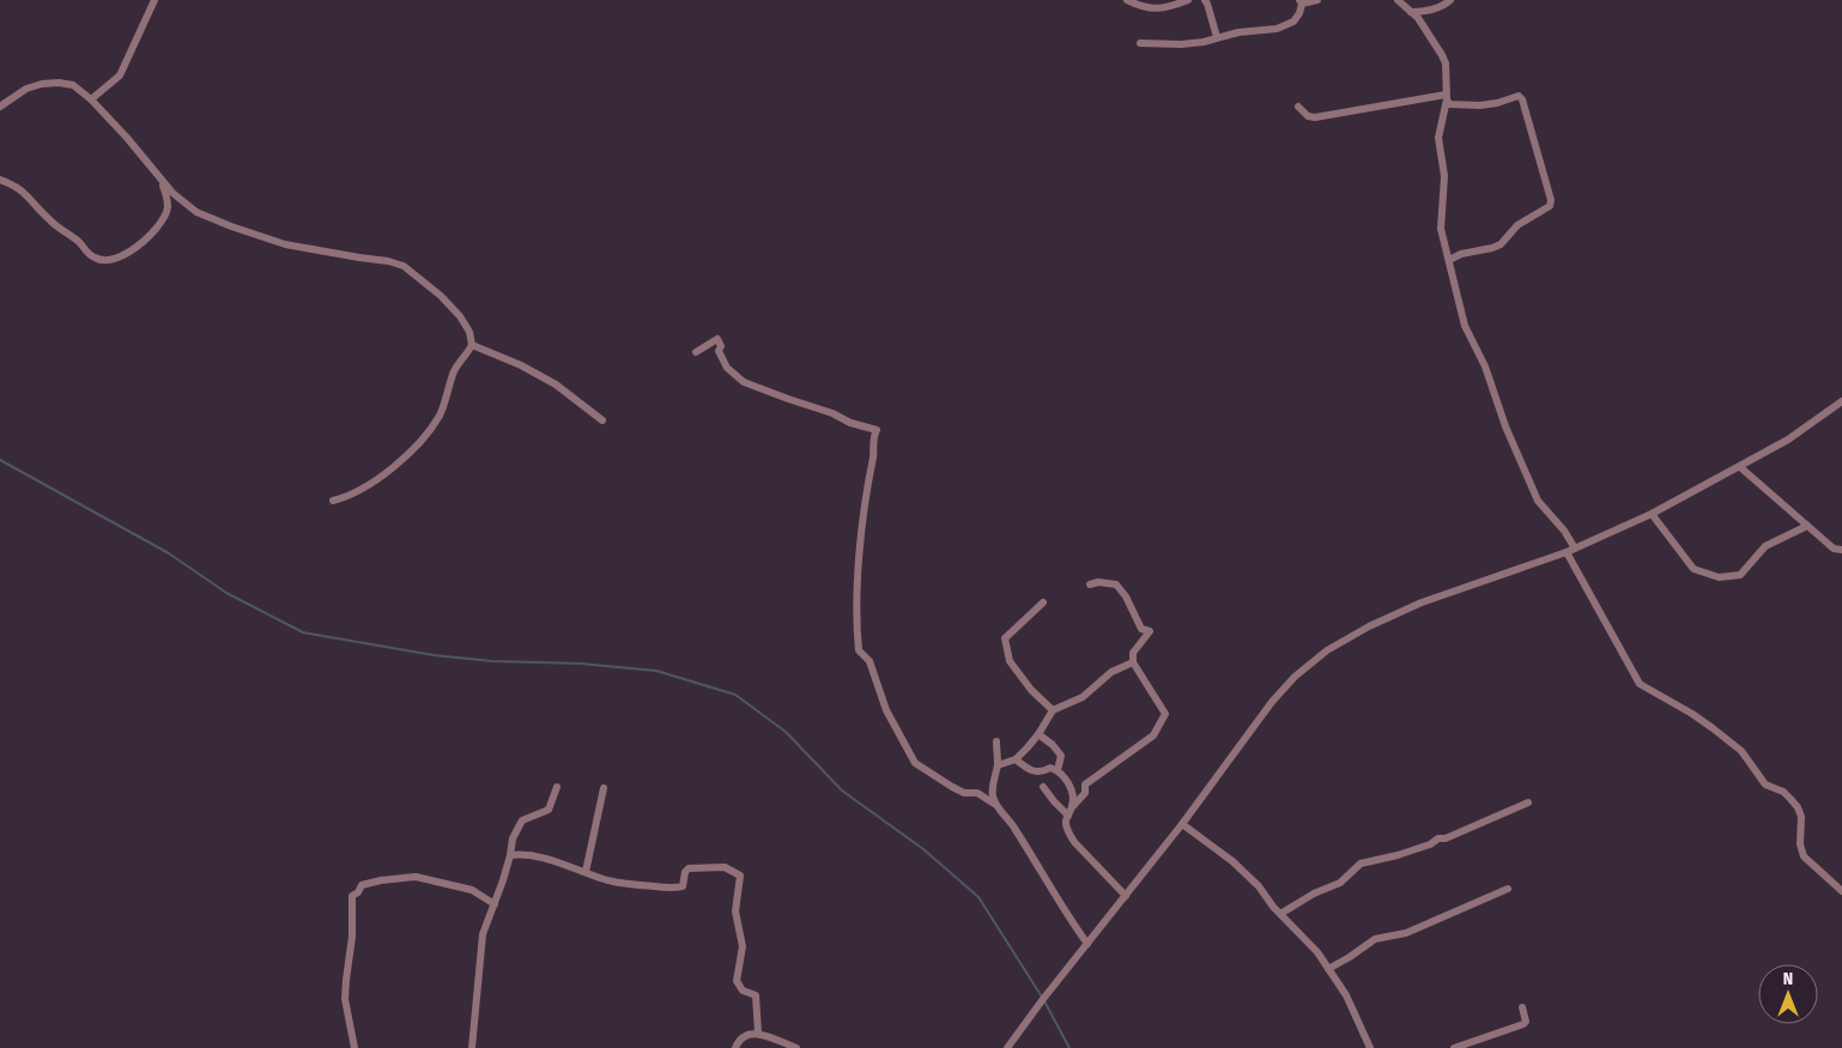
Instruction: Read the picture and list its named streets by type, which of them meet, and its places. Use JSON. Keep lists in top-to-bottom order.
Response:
{
  "north": "top"
}
